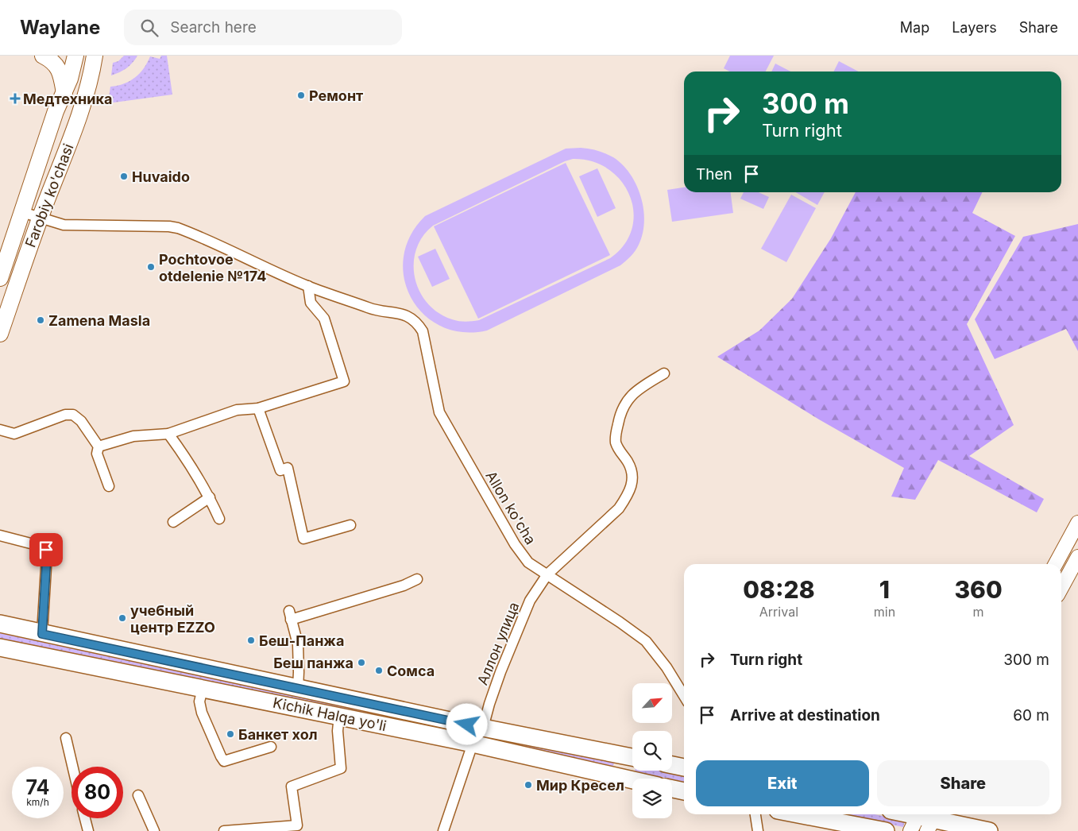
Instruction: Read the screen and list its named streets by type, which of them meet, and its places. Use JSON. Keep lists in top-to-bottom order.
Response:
{
  "streets": {
    "highway": ["Kichik Halqa yo'li"],
    "main road": ["Farobiy ko'chasi"],
    "street": ["Allon ko'cha", "Аллон улица"]
  },
  "crossings": [
    ["Allon ko'cha", "Аллон улица"],
    ["Аллон улица", "Kichik Halqa yo'li"]
  ],
  "places": {
    "other": [
      "Ремонт",
      "Huvaido",
      "Pochtovoe otdelenie №174",
      "Zamena Masla",
      "учебный центр ЕZZO",
      "Беш-Панжа",
      "Беш панжа",
      "Сомса",
      "Банкет хол",
      "Мир Кресел"
    ],
    "health": ["Медтехника"]
  },
  "north": "top right",
  "page": {
    "header": "Waylane",
    "search": "Search here",
    "nav": ["Map", "Layers", "Share"],
    "turn": ["300 m", "Turn right"],
    "then": "Then",
    "eta": [
      "08:28",
      "Arrival",
      "1",
      "min",
      "360",
      "m"
    ],
    "list": [
      {
        "name": "Turn right",
        "value": "300 m"
      },
      {
        "name": "Arrive at destination",
        "value": "60 m"
      }
    ],
    "buttons": ["Exit", "Share"],
    "speed": "74 km/h",
    "limit": "80"
  }
}
